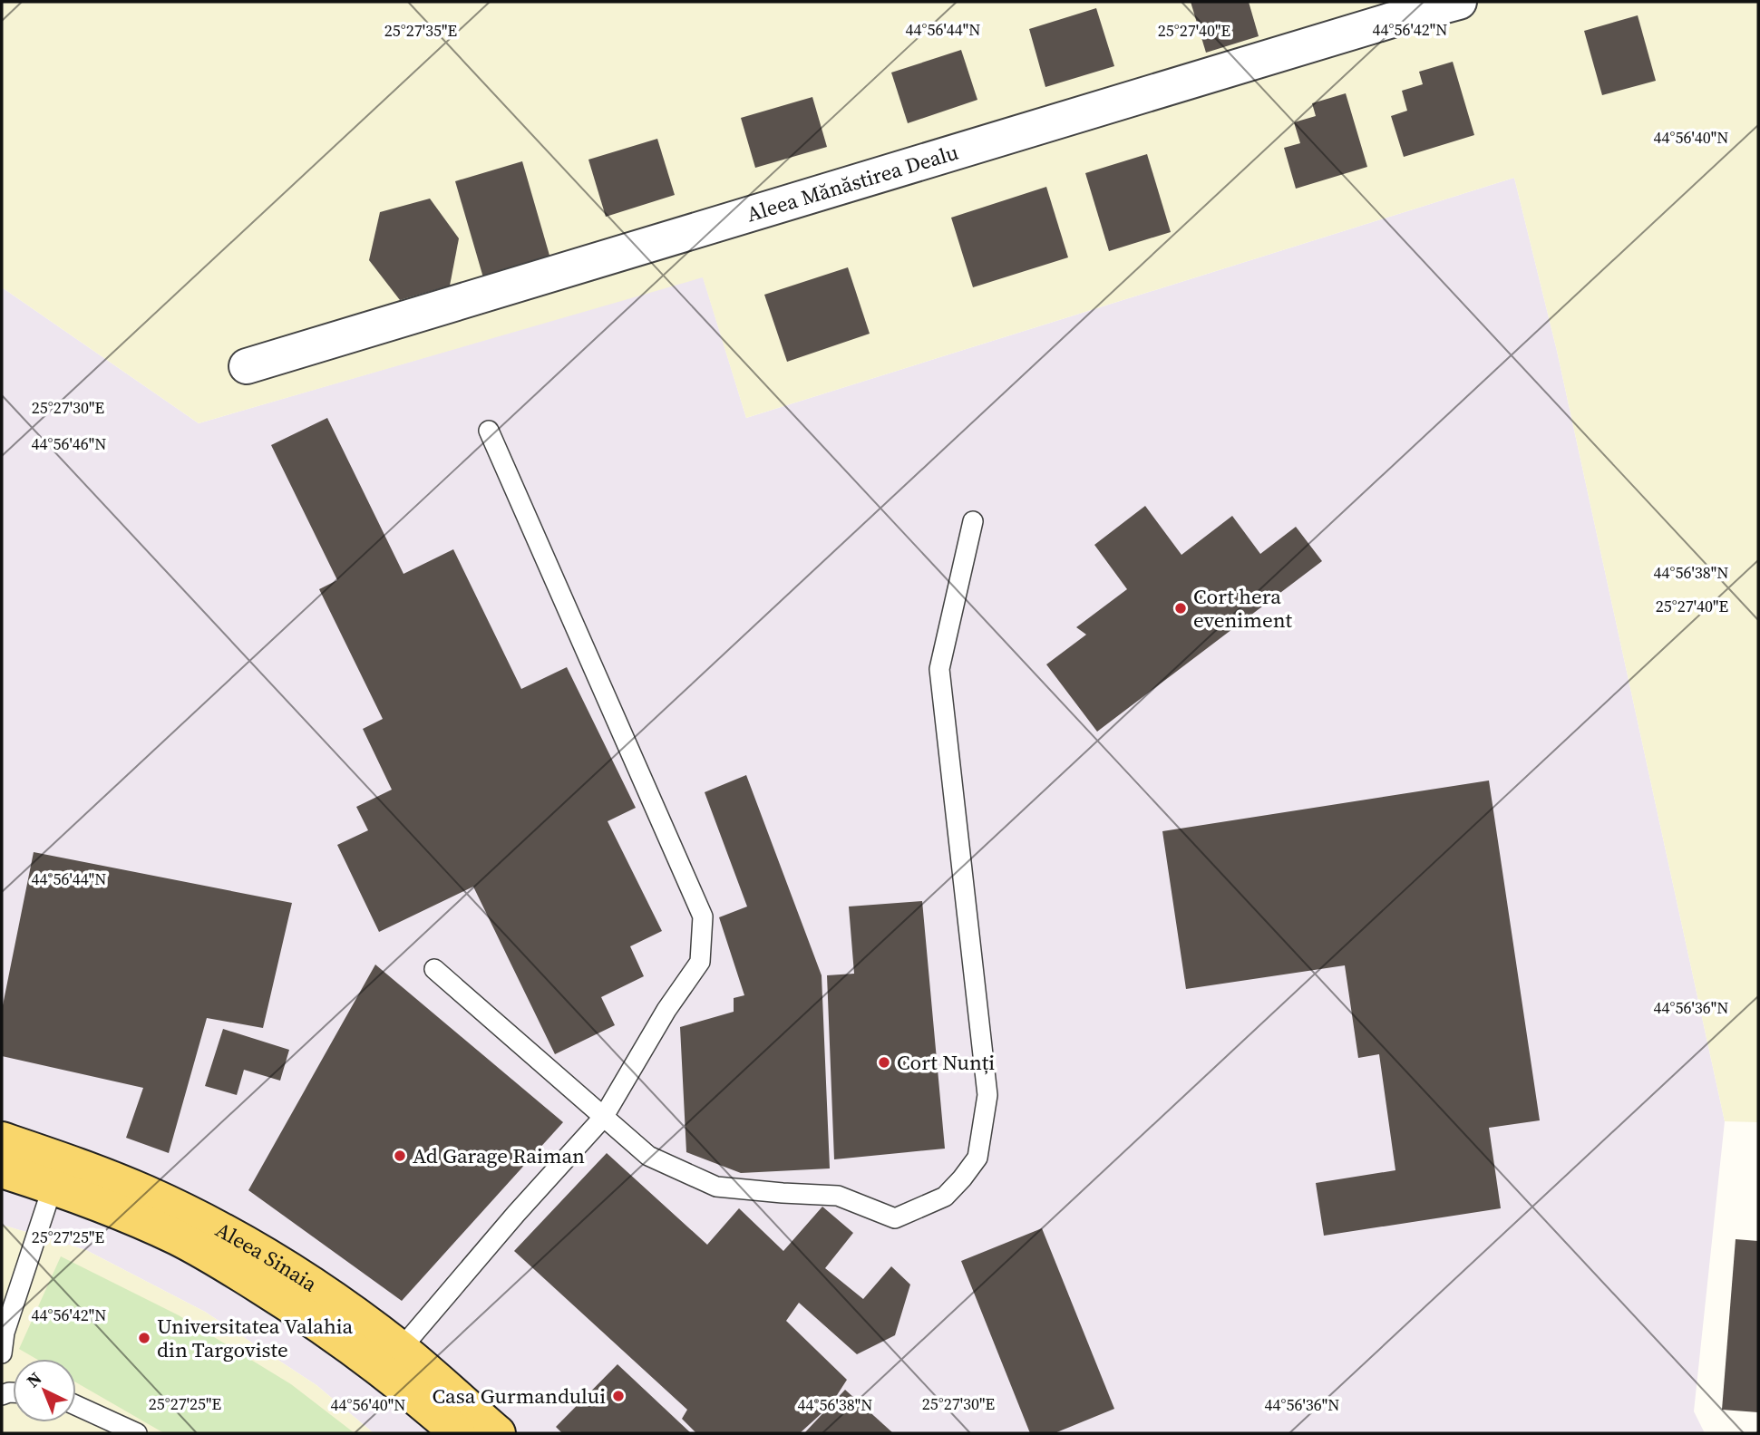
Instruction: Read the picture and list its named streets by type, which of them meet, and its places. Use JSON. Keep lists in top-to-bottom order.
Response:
{
  "streets": {
    "main road": ["Aleea Sinaia"],
    "street": ["Aleea Mănăstirea Dealu"]
  },
  "places": [
    "Cort hera eveniment",
    "Cort Nunți",
    "Ad Garage Raiman",
    "Universitatea Valahia din Targoviste",
    "Casa Gurmandului"
  ],
  "north": "top left",
  "coordinates": [
    "44°56'44\"N",
    "44°56'42\"N",
    "25°27'35\"E",
    "25°27'40\"E",
    "44°56'40\"N",
    "25°27'30\"E",
    "44°56'46\"N",
    "44°56'38\"N",
    "44°56'36\"N",
    "25°27'25\"E"
  ]
}
